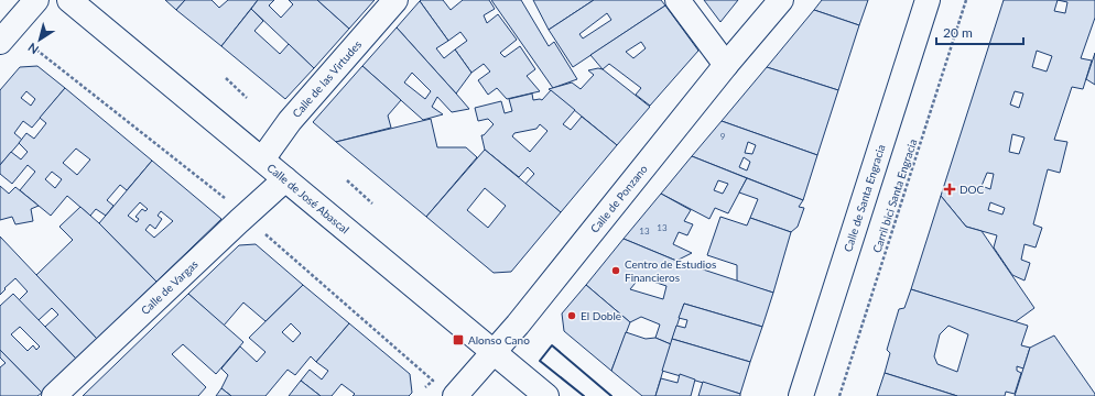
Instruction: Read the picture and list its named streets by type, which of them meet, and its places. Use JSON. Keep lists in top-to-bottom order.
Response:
{
  "streets": {
    "street": [
      "Calle de las Virtudes",
      "Calle de José Abascal",
      "Calle de Ponzano",
      "Calle de Santa Engracia",
      "Calle de Vargas"
    ],
    "path": ["Carril bici Santa Engracia"]
  },
  "crossings": [
    ["Calle de las Virtudes", "Calle de José Abascal"],
    ["Calle de José Abascal", "Calle de Ponzano"],
    ["Calle de José Abascal", "Calle de Vargas"]
  ],
  "places": {
    "health": ["DOC"],
    "other": ["Centro de Estudios Financieros", "El Doble"],
    "transit": ["Alonso Cano"]
  },
  "house_numbers": ["9", "13", "13"],
  "scale_bar": "20 m",
  "north": "bottom left"
}
